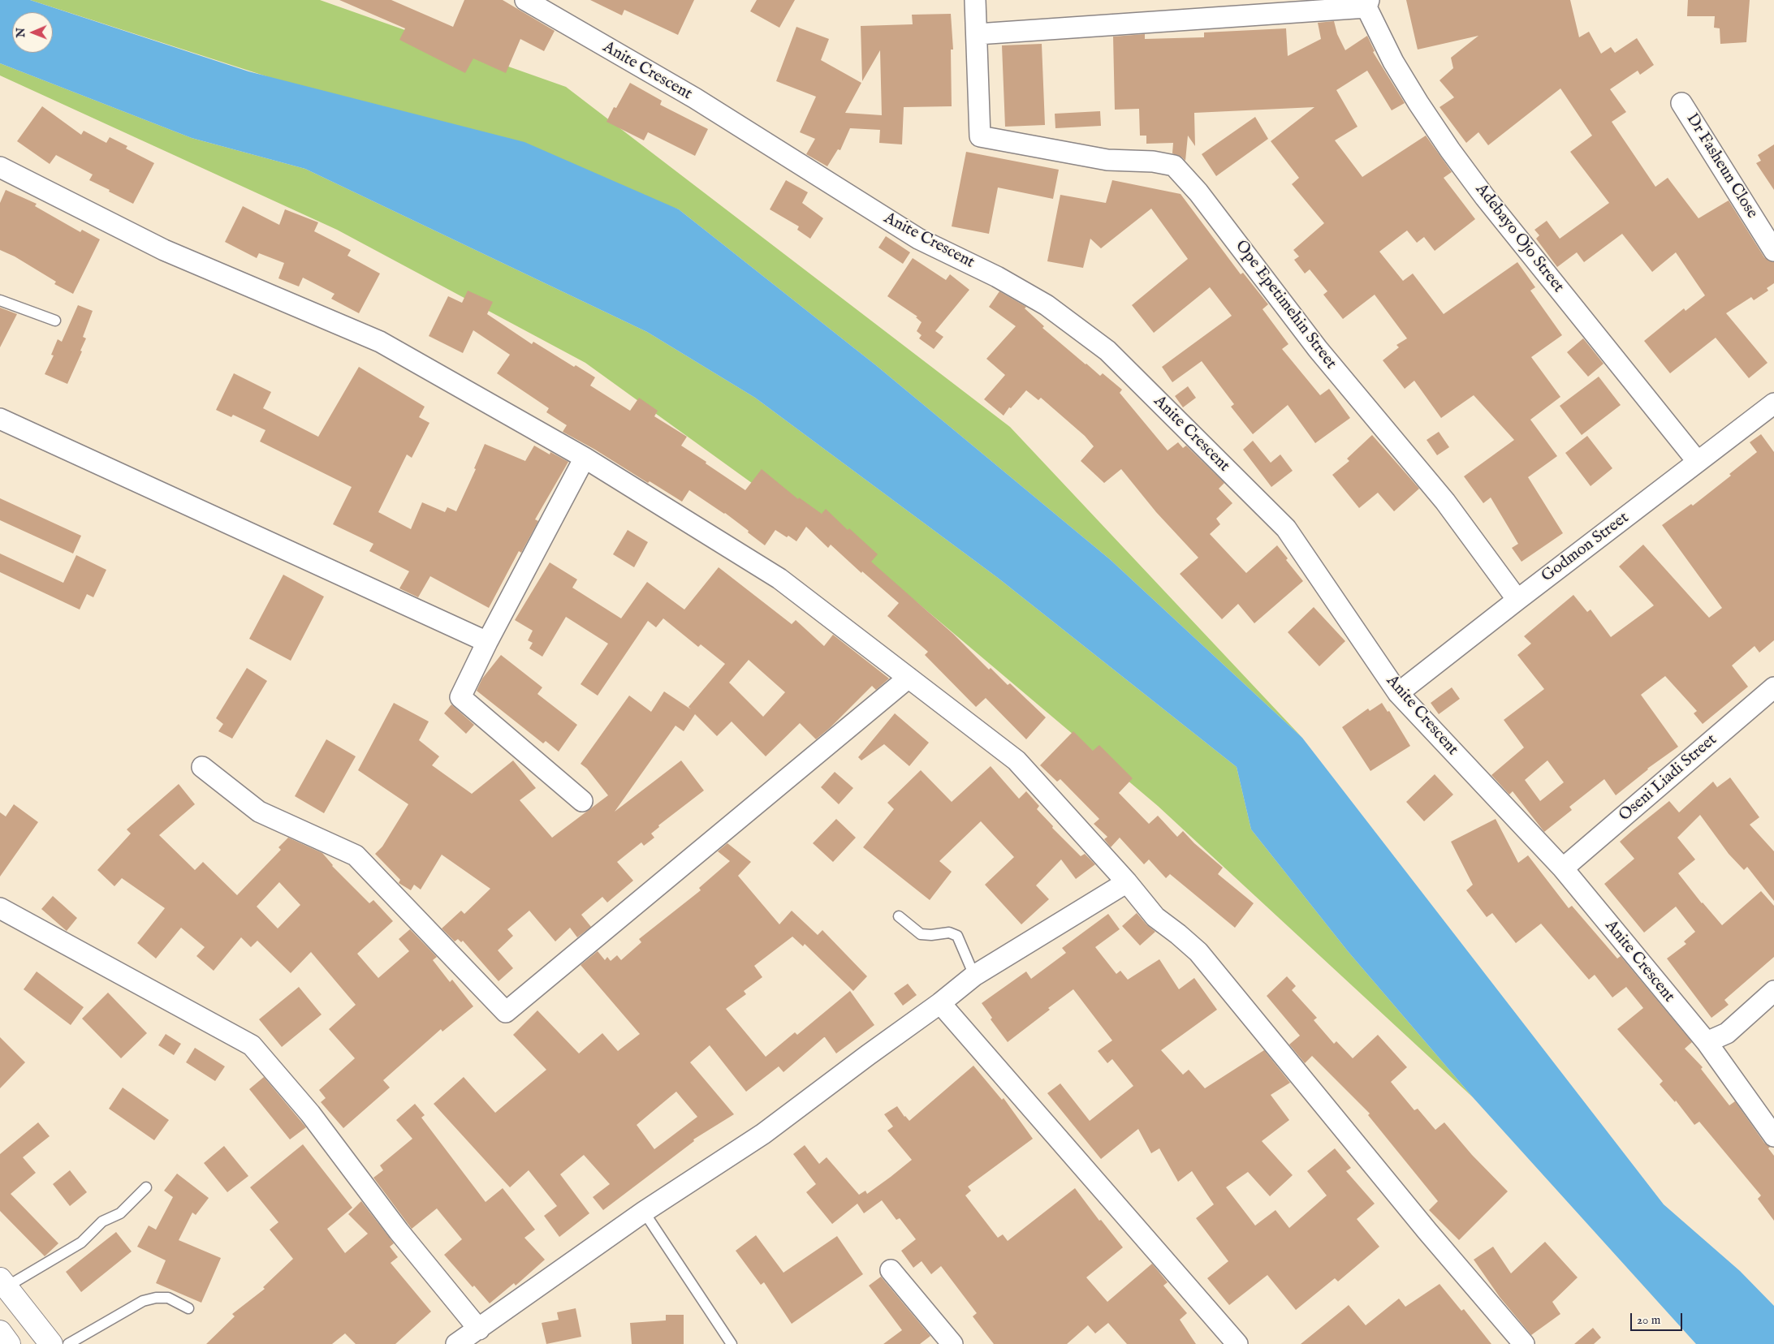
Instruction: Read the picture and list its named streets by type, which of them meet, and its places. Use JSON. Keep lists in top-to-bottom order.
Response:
{
  "streets": {
    "street": [
      "Anite Crescent",
      "Dr Fasheun Close",
      "Adebayo Ojo Street",
      "Ope Epetimehin Street",
      "Godmon Street",
      "Oseni Liadi Street"
    ]
  },
  "crossings": [
    ["Anite Crescent", "Godmon Street"],
    ["Anite Crescent", "Oseni Liadi Street"],
    ["Adebayo Ojo Street", "Godmon Street"],
    ["Ope Epetimehin Street", "Godmon Street"]
  ],
  "scale_bar": "20 m",
  "north": "left"
}
